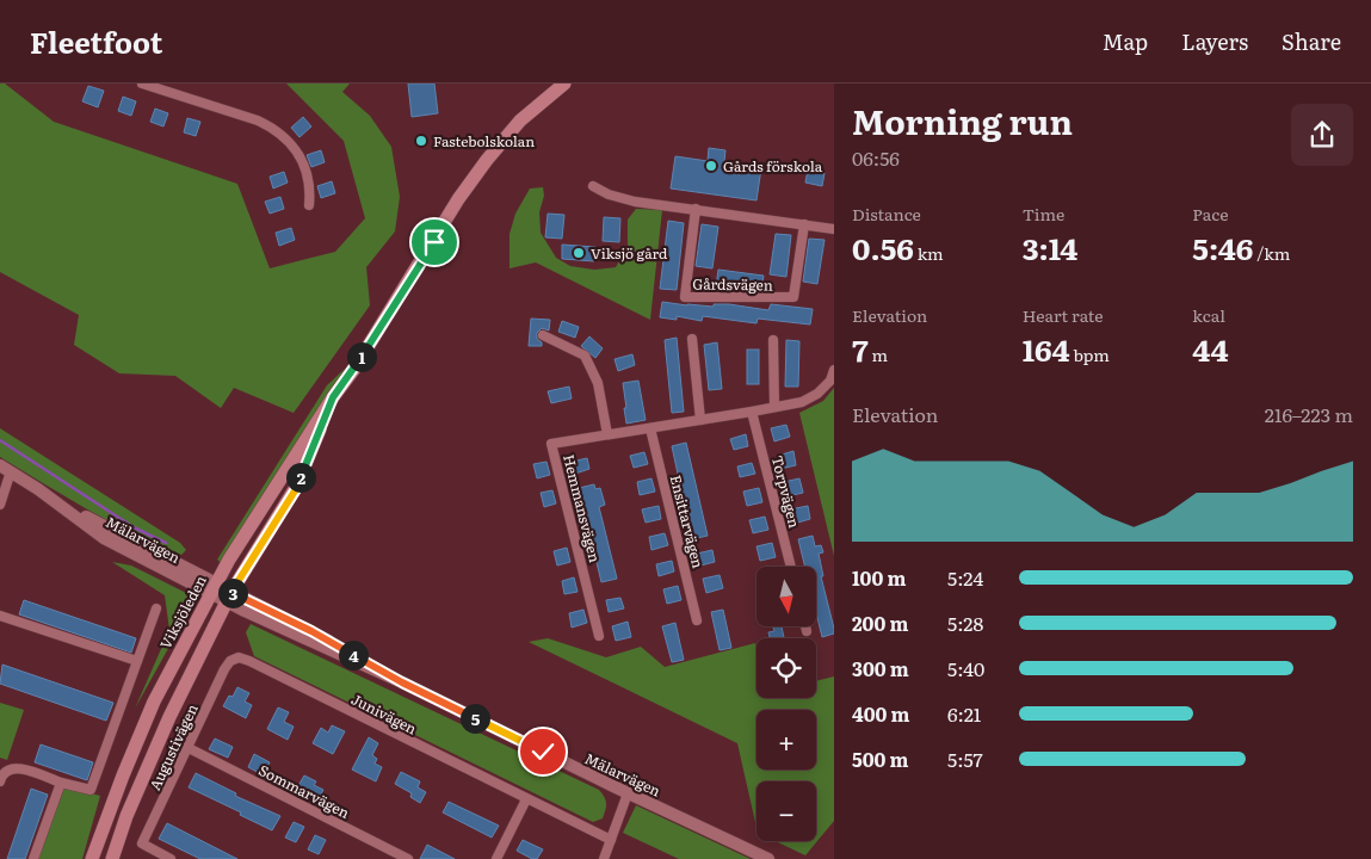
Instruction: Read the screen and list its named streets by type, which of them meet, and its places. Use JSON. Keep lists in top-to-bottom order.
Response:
{
  "streets": {
    "main road": ["Viksjöleden"],
    "street": [
      "Gårdsvägen",
      "Torpvägen",
      "Hemmansvägen",
      "Ensittarvägen",
      "Mälarvägen",
      "Junivägen",
      "Augustivägen",
      "Sommarvägen"
    ]
  },
  "crossings": [
    ["Torpvägen", "Hemmansvägen"],
    ["Hemmansvägen", "Ensittarvägen"],
    ["Mälarvägen", "Viksjöleden"],
    ["Junivägen", "Augustivägen"],
    ["Augustivägen", "Sommarvägen"]
  ],
  "places": ["Fastebolskolan", "Gårds förskola", "Viksjö gård"],
  "north": "bottom",
  "page": {
    "header": "Fleetfoot",
    "nav": ["Map", "Layers", "Share"],
    "heading": ["Morning run", "06:56"],
    "stats": [
      ["Distance", "0.56 km"],
      ["Time", "3:14"],
      ["Pace", "5:46 /km"],
      ["Elevation", "7 m"],
      ["Heart rate", "164 bpm"],
      ["kcal", "44"]
    ],
    "pins": [
      "1",
      "2",
      "3",
      "4",
      "5"
    ],
    "chart": ["Elevation", "216–223 m"],
    "list": [
      {
        "name": "100 m",
        "note": "5:24"
      },
      {
        "name": "200 m",
        "note": "5:28"
      },
      {
        "name": "300 m",
        "note": "5:40"
      },
      {
        "name": "400 m",
        "note": "6:21"
      },
      {
        "name": "500 m",
        "note": "5:57"
      }
    ],
    "map_buttons": ["+", "−"]
  }
}
